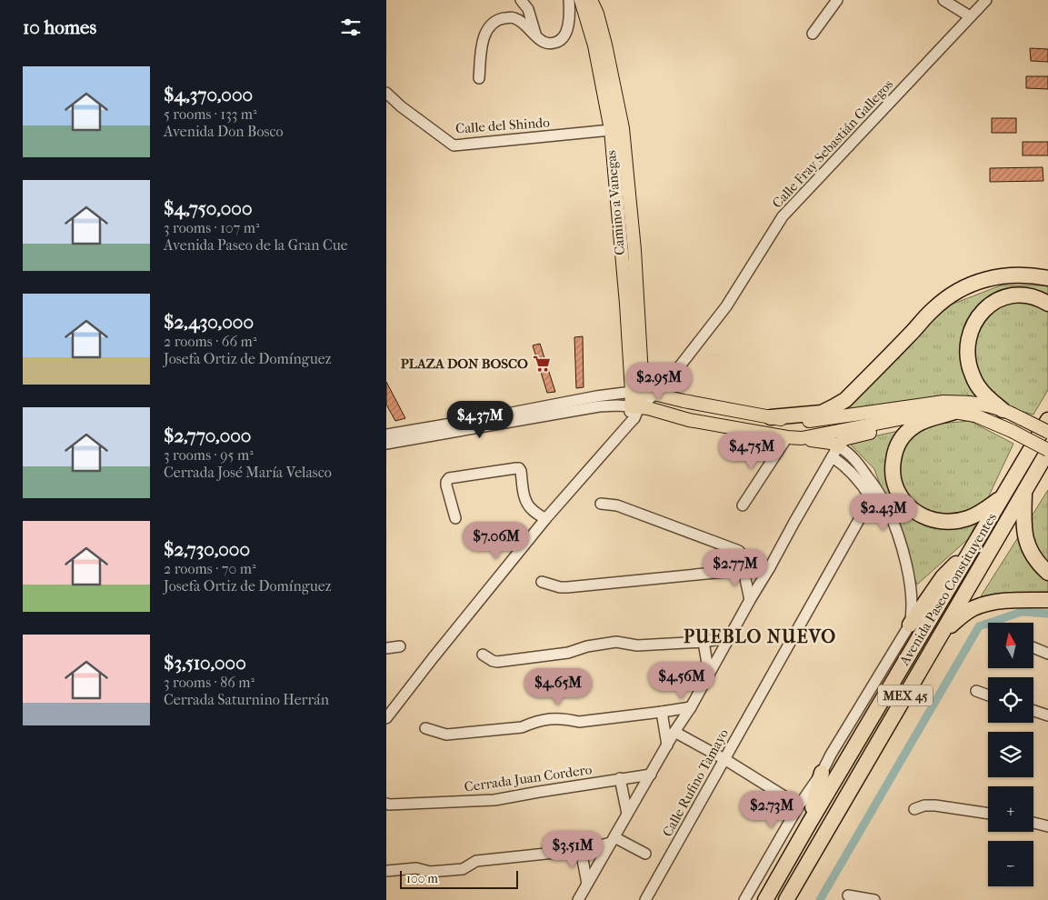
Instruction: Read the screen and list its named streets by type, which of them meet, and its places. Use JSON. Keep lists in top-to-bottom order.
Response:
{
  "streets": {
    "highway": ["Avenida Paseo Constituyentes", "MEX 45"],
    "main road": ["Camino a Vanegas"],
    "street": [
      "Calle del Shindo",
      "Calle Fray Sebastián Gallegos",
      "Cerrada Juan Cordero",
      "Calle Rufino Tamayo"
    ]
  },
  "crossings": [
    ["Calle del Shindo", "Camino a Vanegas"],
    ["Calle Fray Sebastián Gallegos", "Camino a Vanegas"]
  ],
  "districts": ["PUEBLO NUEVO"],
  "places": {
    "supermarket": ["PLAZA DON BOSCO"]
  },
  "scale_bar": "100 m",
  "north": "top",
  "page": {
    "heading": "10 homes",
    "list": [
      {
        "name": "$4,370,000",
        "note": "5 rooms · 133 m² · Avenida Don Bosco"
      },
      {
        "name": "$4,750,000",
        "note": "3 rooms · 107 m² · Avenida Paseo de la Gran Cue"
      },
      {
        "name": "$2,430,000",
        "note": "2 rooms · 66 m² · Josefa Ortiz de Domínguez"
      },
      {
        "name": "$2,770,000",
        "note": "3 rooms · 95 m² · Cerrada José María Velasco"
      },
      {
        "name": "$2,730,000",
        "note": "2 rooms · 70 m² · Josefa Ortiz de Domínguez"
      },
      {
        "name": "$3,510,000",
        "note": "3 rooms · 86 m² · Cerrada Saturnino Herrán"
      }
    ],
    "price": [
      "$2.95M",
      "$4.37M",
      "$4.75M",
      "$2.43M",
      "$7.06M",
      "$2.77M",
      "$4.56M",
      "$4.65M",
      "$2.73M",
      "$3.51M"
    ],
    "map_buttons": ["+", "−"],
    "scale": "100 m"
  }
}
